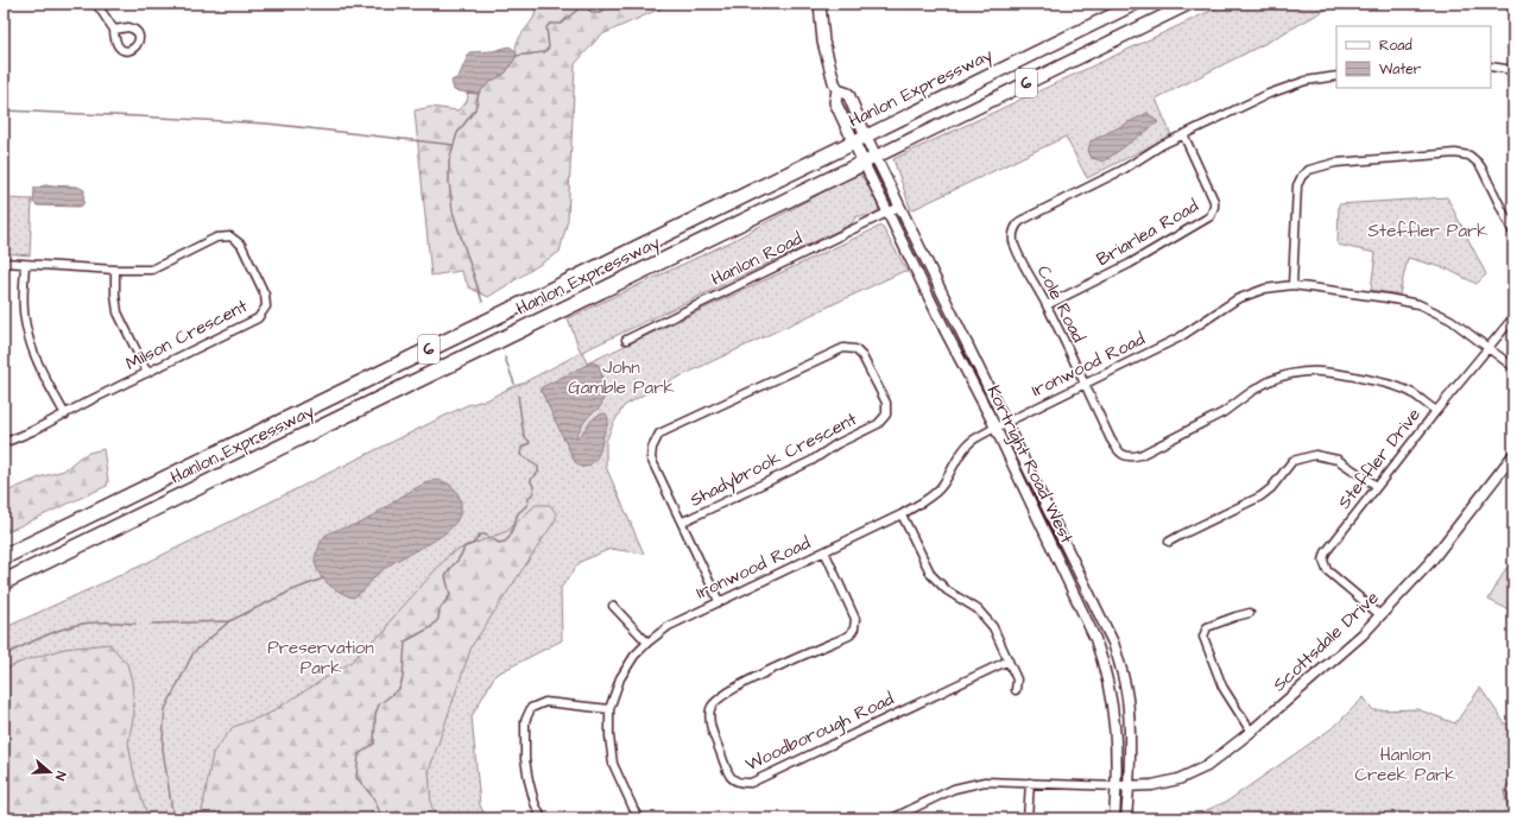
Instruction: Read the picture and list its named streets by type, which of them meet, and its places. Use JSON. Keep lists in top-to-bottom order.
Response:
{
  "streets": {
    "highway": ["6", "Hanlon Expressway"],
    "main road": ["Kortright Road West"],
    "street": [
      "Briarlea Road",
      "Hanlon Road",
      "Cole Road",
      "Milson Crescent",
      "Ironwood Road",
      "Steffler Drive",
      "Shadybrook Crescent",
      "Scottsdale Drive",
      "Woodborough Road"
    ]
  },
  "crossings": [
    ["Hanlon Expressway", "Kortright Road West"],
    ["Briarlea Road", "Cole Road"],
    ["Hanlon Road", "Kortright Road West"],
    ["Cole Road", "Ironwood Road"],
    ["Cole Road", "Steffler Drive"],
    ["Ironwood Road", "Steffler Drive"],
    ["Ironwood Road", "Shadybrook Crescent"],
    ["Ironwood Road", "Kortright Road West"],
    ["Ironwood Road", "Woodborough Road"],
    ["Steffler Drive", "Scottsdale Drive"],
    ["Kortright Road West", "Scottsdale Drive"]
  ],
  "parks": [
    "Steffler Park",
    "John Gamble Park",
    "Preservation Park",
    "Hanlon Creek Park"
  ],
  "legend": ["Road", "Water"],
  "north": "right"
}
